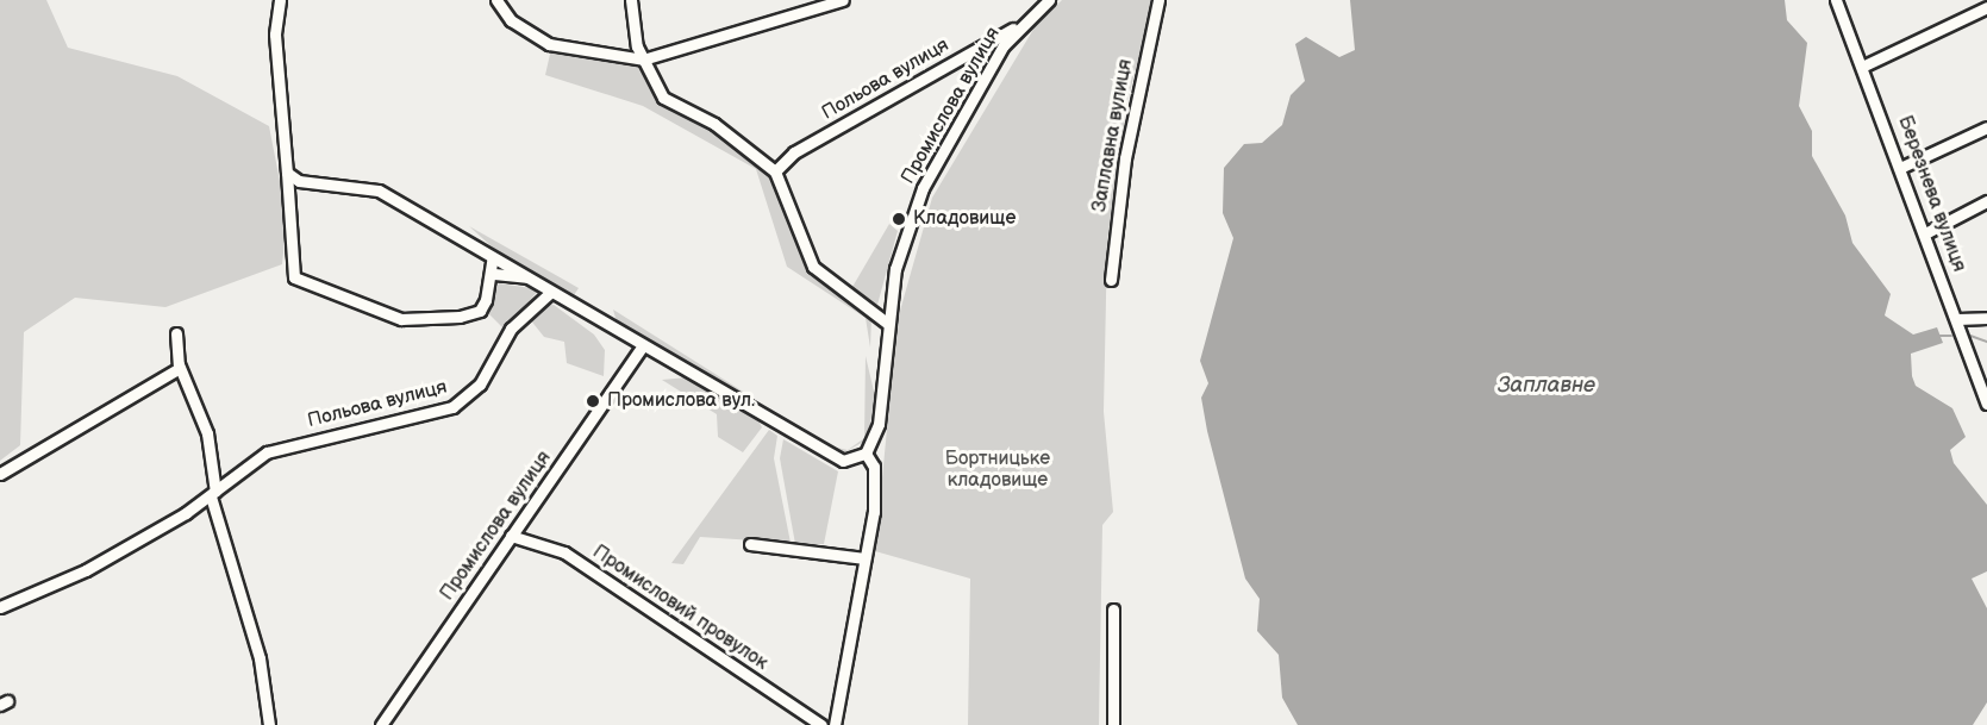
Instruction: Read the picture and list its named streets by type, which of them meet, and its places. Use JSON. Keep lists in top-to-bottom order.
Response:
{
  "streets": {
    "street": [
      "Польова вулиця",
      "Промислова вулиця",
      "Заплавна вулиця",
      "Березнева вулиця",
      "Промисловий провулок"
    ]
  },
  "crossings": [
    ["Польова вулиця", "Промислова вулиця"],
    ["Промислова вулиця", "Промисловий провулок"]
  ],
  "water": ["Заплавне"],
  "parks": ["Бортницьке кладовище"],
  "places": ["Кладовище", "Промислова вул."]
}
